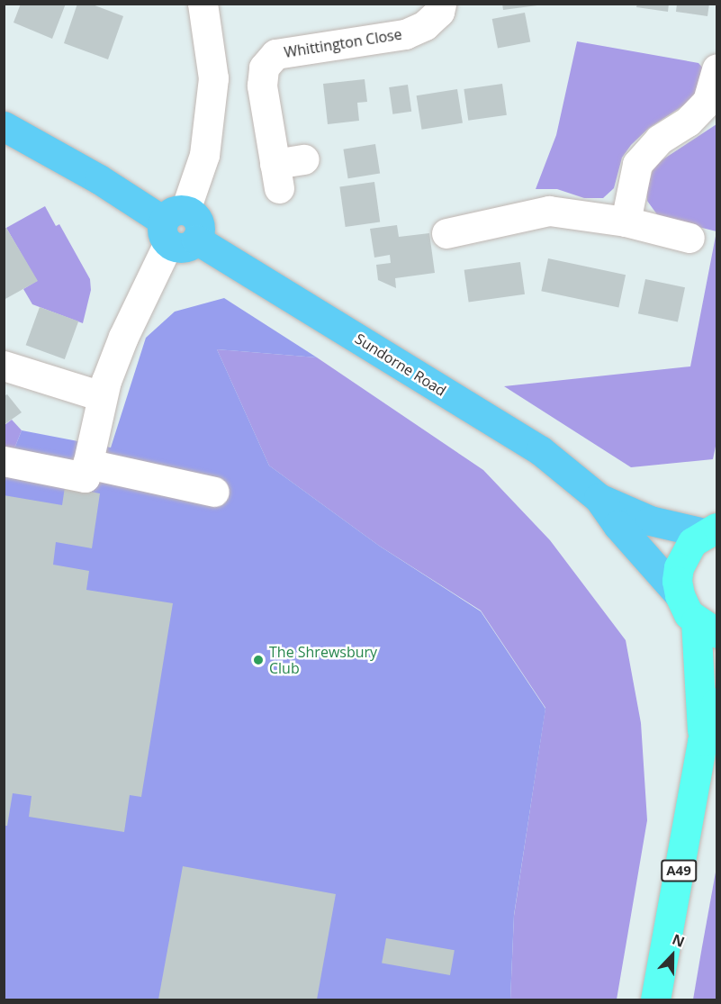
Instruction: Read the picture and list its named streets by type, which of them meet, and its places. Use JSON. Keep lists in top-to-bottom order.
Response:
{
  "streets": {
    "highway": ["A49"],
    "main road": ["Sundorne Road"],
    "street": ["Whittington Close"]
  },
  "places": ["The Shrewsbury Club"],
  "north": "top"
}
